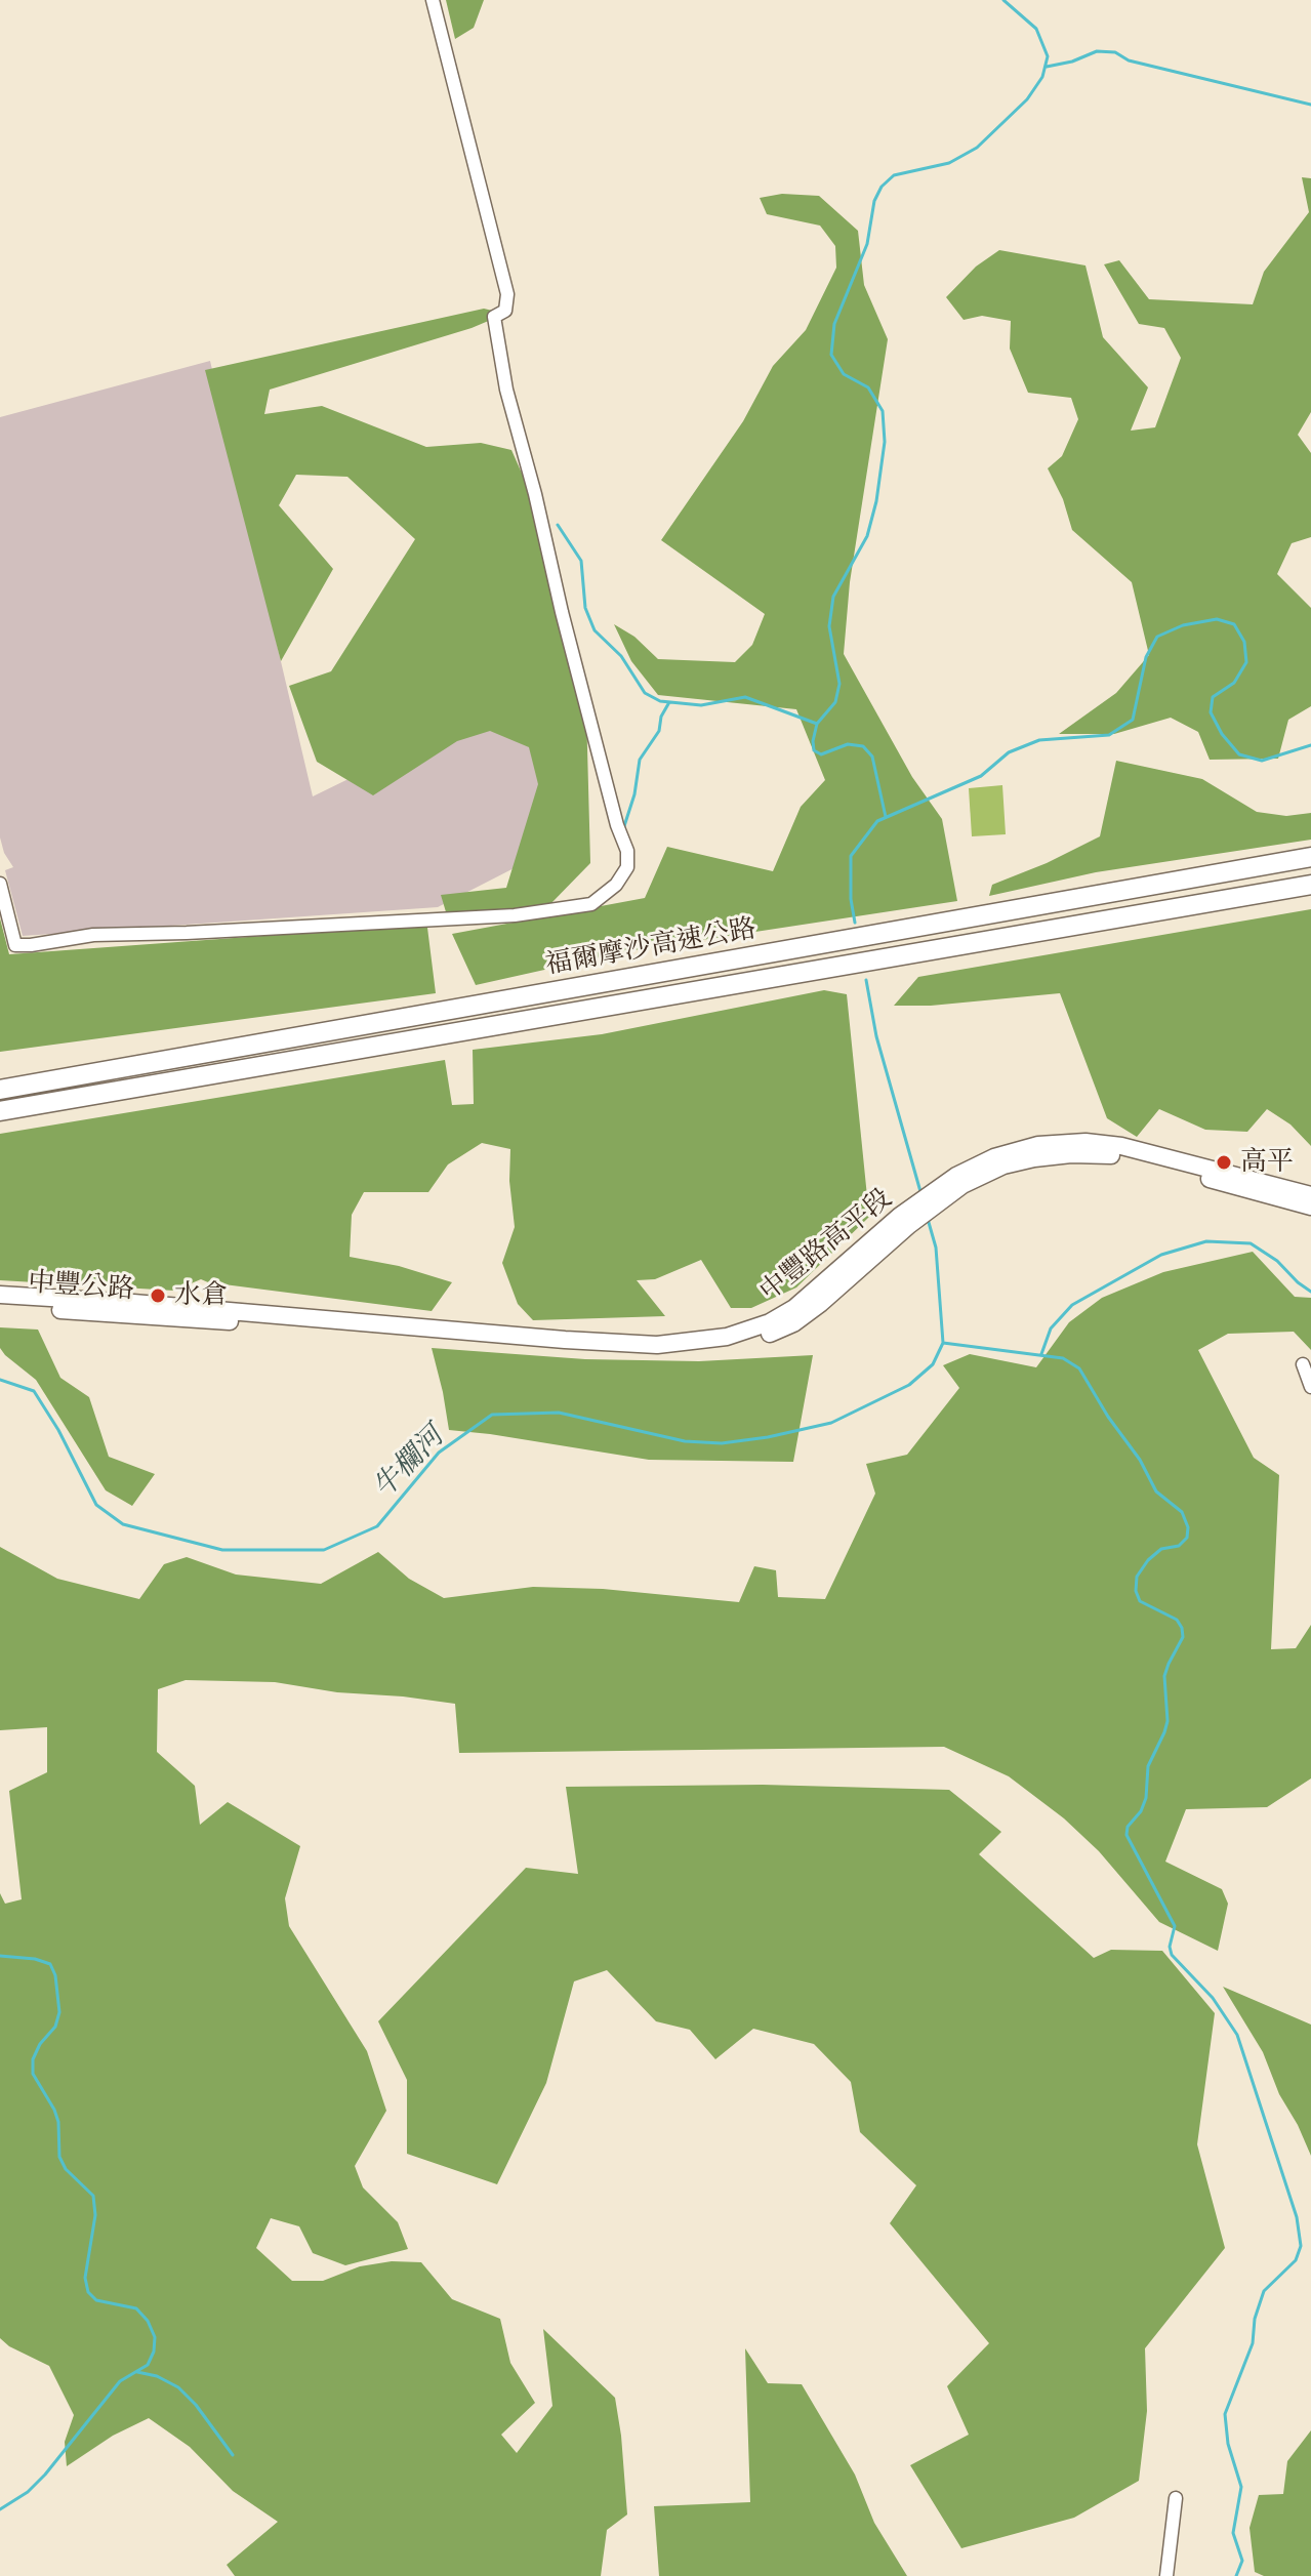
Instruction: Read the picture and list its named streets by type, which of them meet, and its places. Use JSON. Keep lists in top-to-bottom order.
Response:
{
  "streets": {
    "highway": ["福爾摩沙高速公路"],
    "main road": ["中豐路高平段", "中豐公路"]
  },
  "crossings": [
    ["中豐路高平段", "中豐公路"]
  ],
  "water": ["牛欄河"],
  "places": ["高平", "水倉"]
}
